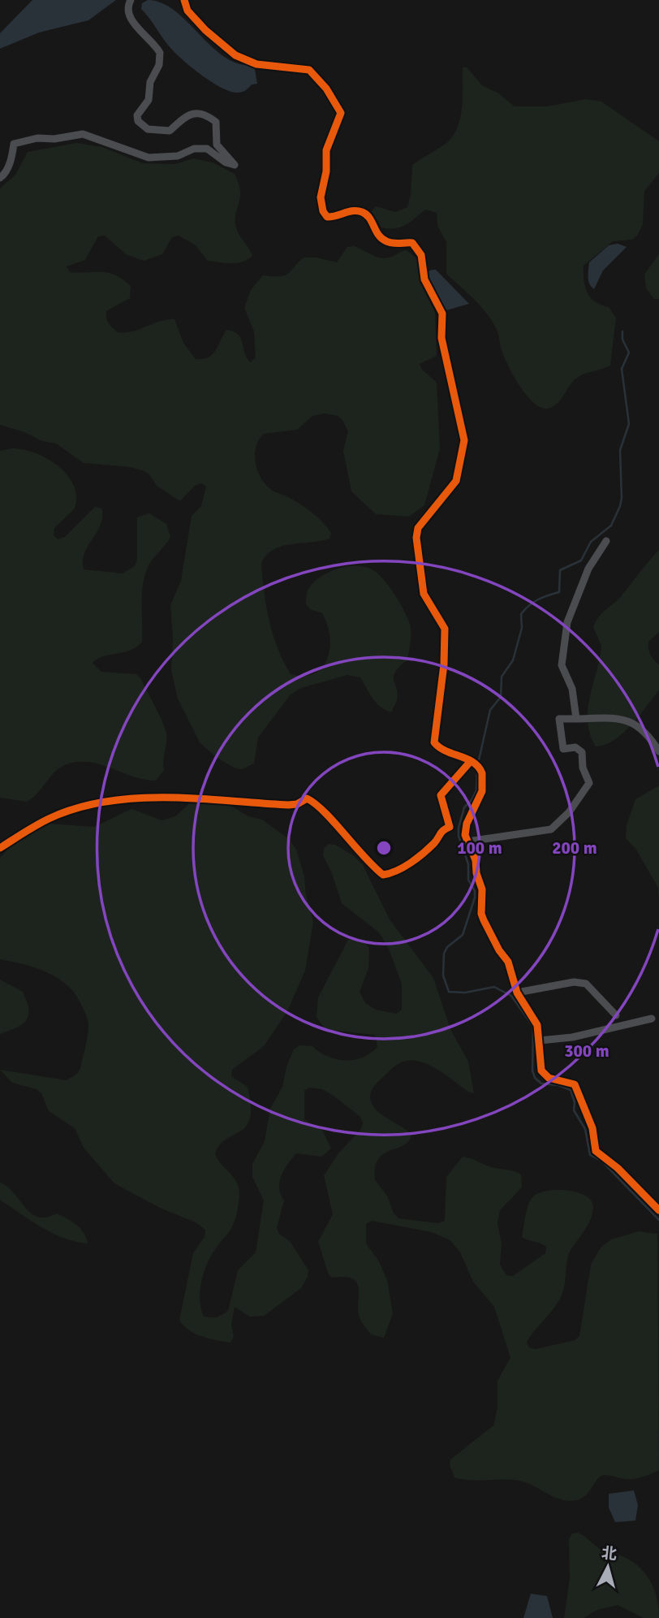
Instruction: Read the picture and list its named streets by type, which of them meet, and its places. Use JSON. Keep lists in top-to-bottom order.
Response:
{
  "north": "top",
  "rings": ["100 m", "200 m", "300 m"]
}
